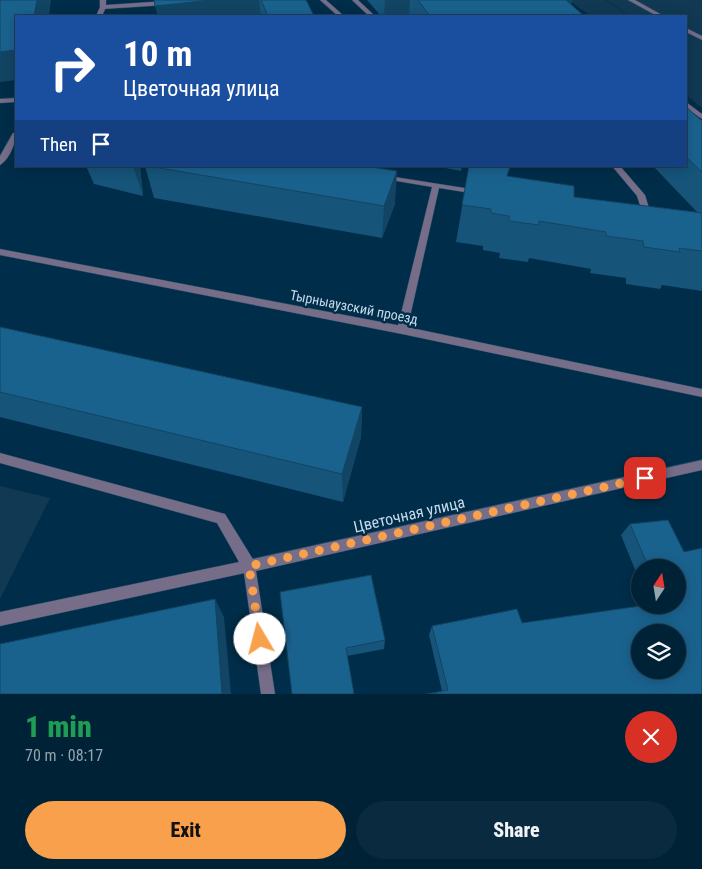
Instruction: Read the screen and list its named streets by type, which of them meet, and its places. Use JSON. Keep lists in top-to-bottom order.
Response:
{
  "streets": {
    "street": ["Тырныаузский проезд", "Цветочная улица"]
  },
  "north": "top",
  "page": {
    "turn": ["10 m", "Цветочная улица"],
    "then": "Then",
    "heading": ["1 min", "70 m · 08:17"],
    "buttons": ["Exit", "Share"]
  }
}
